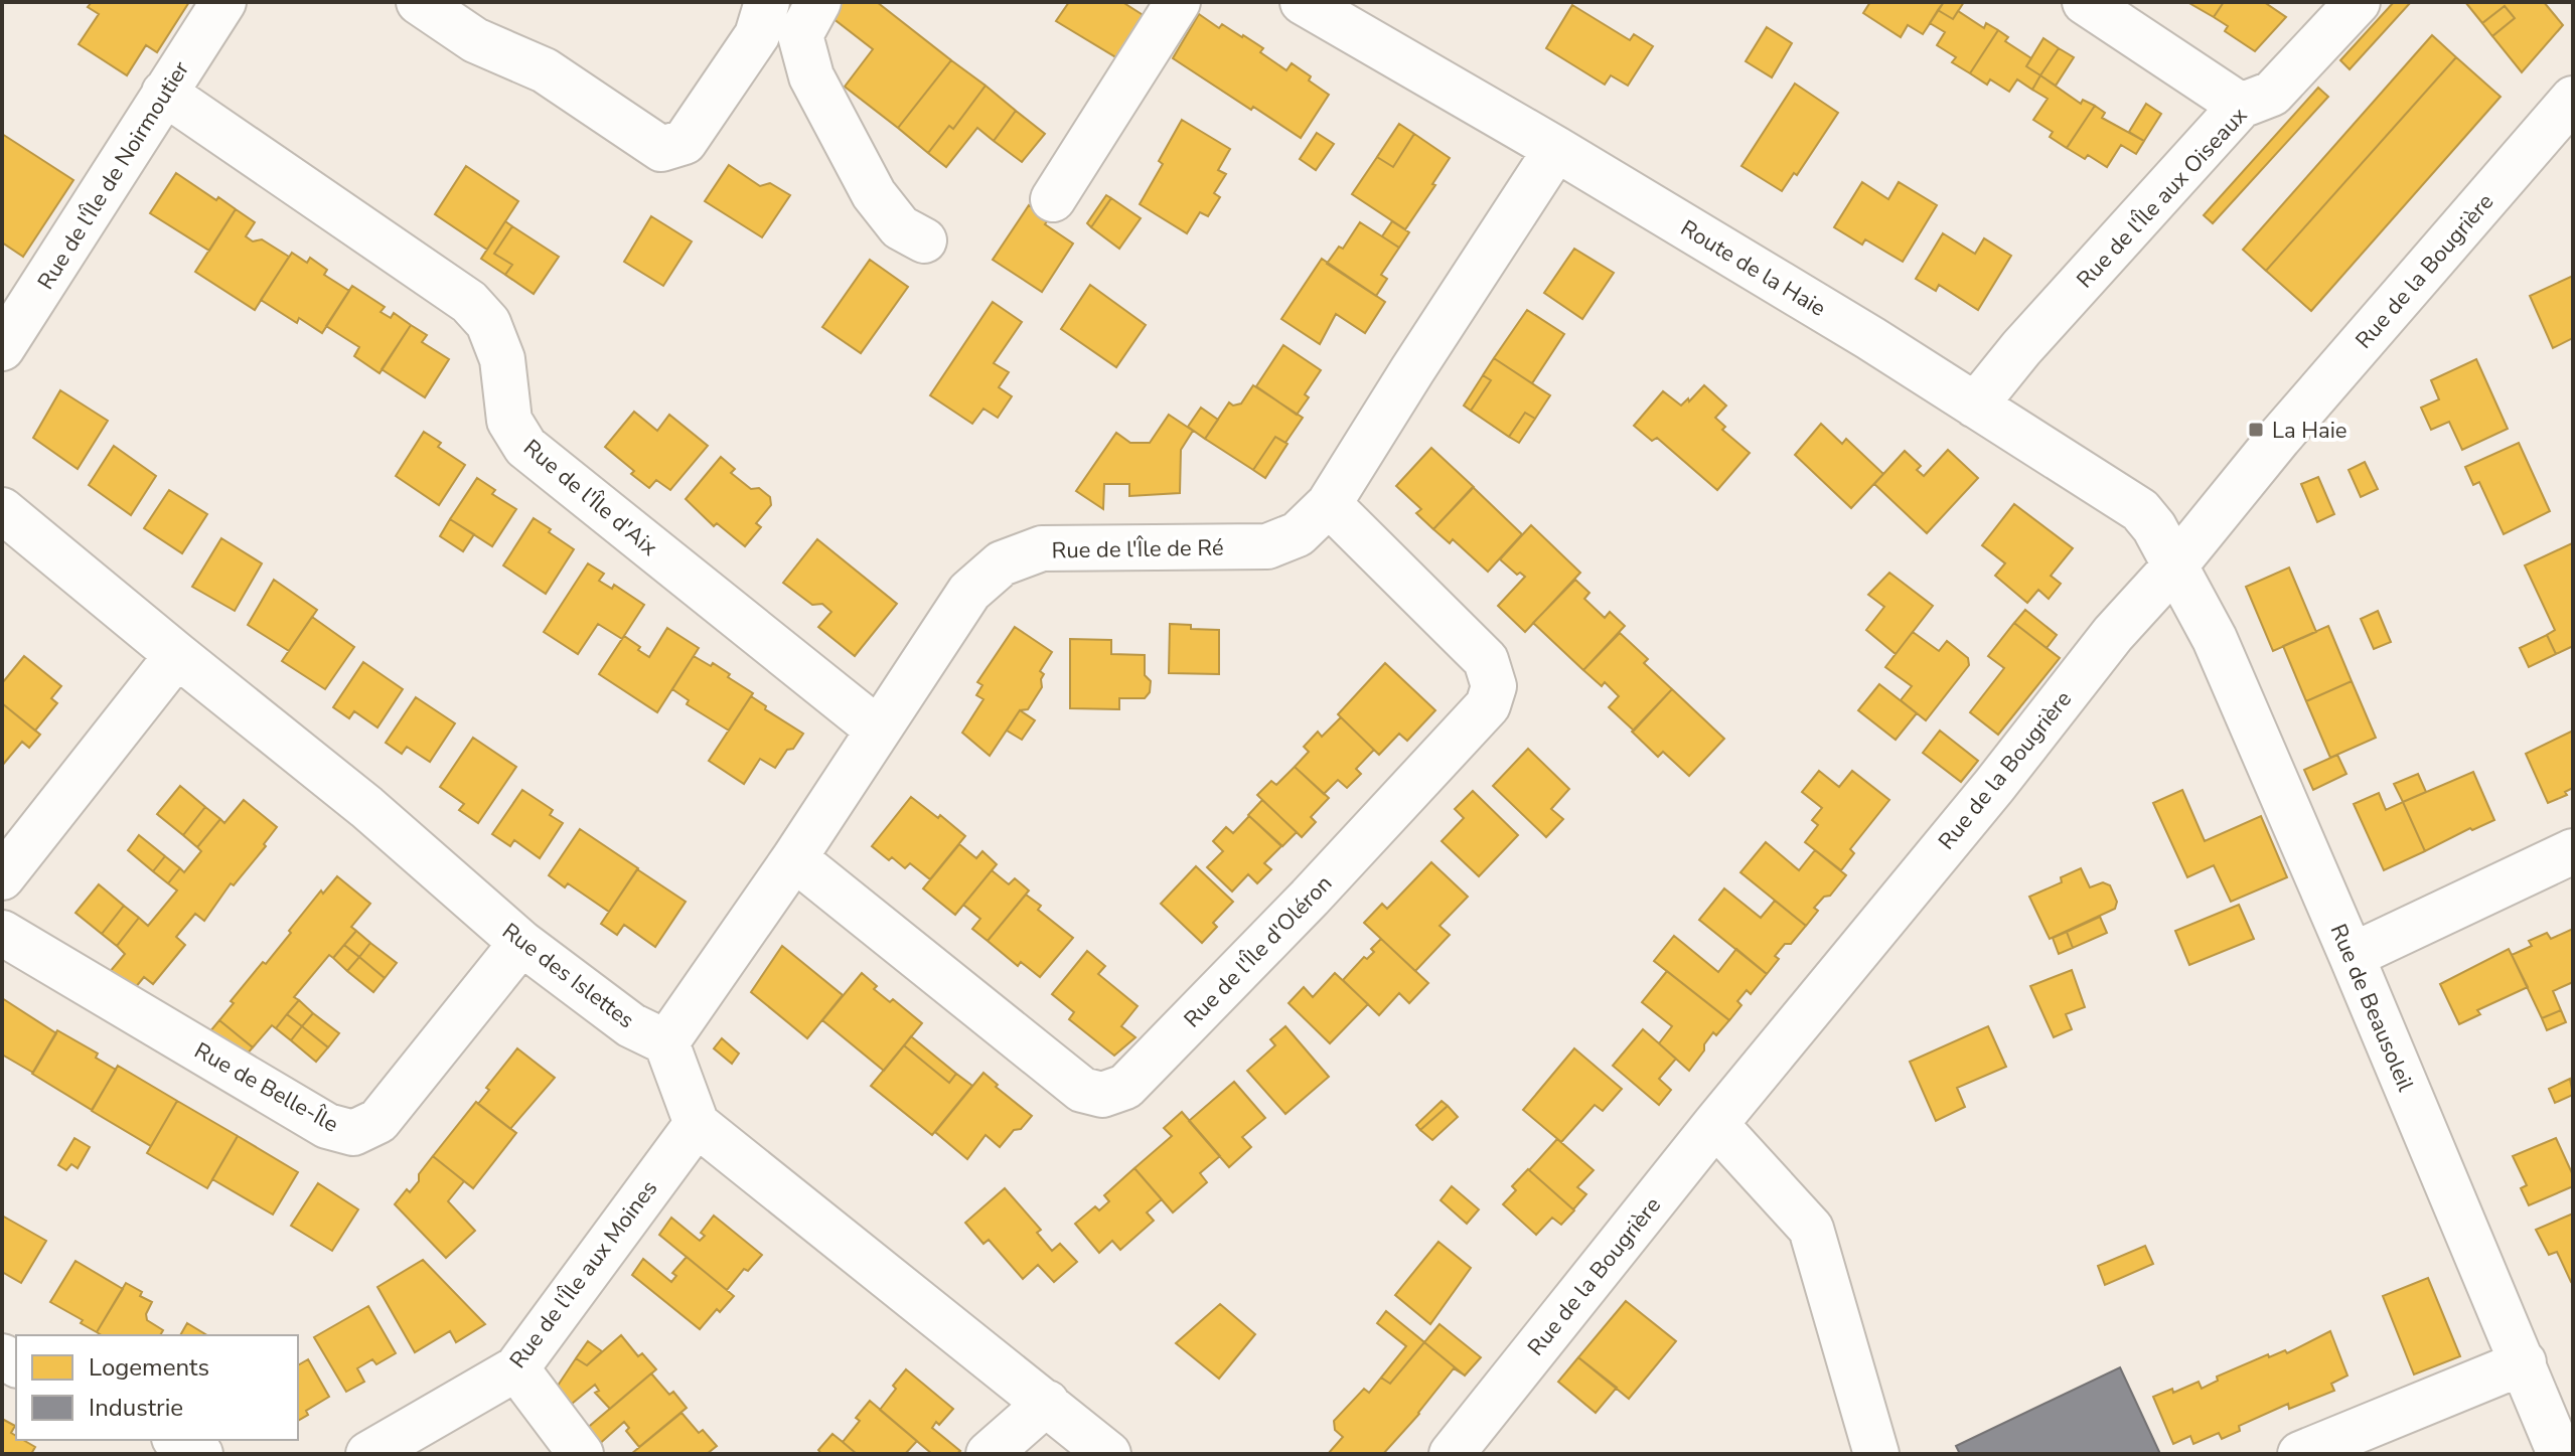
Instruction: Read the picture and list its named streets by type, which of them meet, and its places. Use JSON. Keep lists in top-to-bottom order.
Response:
{
  "streets": {
    "street": [
      "Rue de l'Île de Noirmoutier",
      "Rue de l'Île aux Oiseaux",
      "Route de la Haie",
      "Rue de la Bougrière",
      "Rue de l'Île d'Aix",
      "Rue de l'Île de Ré",
      "Rue de l'Île d'Oléron",
      "Rue des Islettes",
      "Rue de Beausoleil",
      "Rue de Belle-Île",
      "Rue de l'Île aux Moines"
    ]
  },
  "crossings": [
    ["Rue de l'Île de Noirmoutier", "Rue de l'Île d'Aix"],
    ["Rue de l'Île aux Oiseaux", "Route de la Haie"],
    ["Route de la Haie", "Rue de la Bougrière"],
    ["Route de la Haie", "Rue de l'Île de Ré"],
    ["Route de la Haie", "Rue de Beausoleil"],
    ["Rue de la Bougrière", "Rue de Beausoleil"],
    ["Rue de l'Île d'Aix", "Rue de l'Île de Ré"],
    ["Rue de l'Île de Ré", "Rue de l'Île d'Oléron"],
    ["Rue de l'Île de Ré", "Rue des Islettes"],
    ["Rue des Islettes", "Rue de Belle-Île"]
  ],
  "places": {
    "transit": ["La Haie"]
  },
  "legend": ["Logements", "Industrie"]
}
